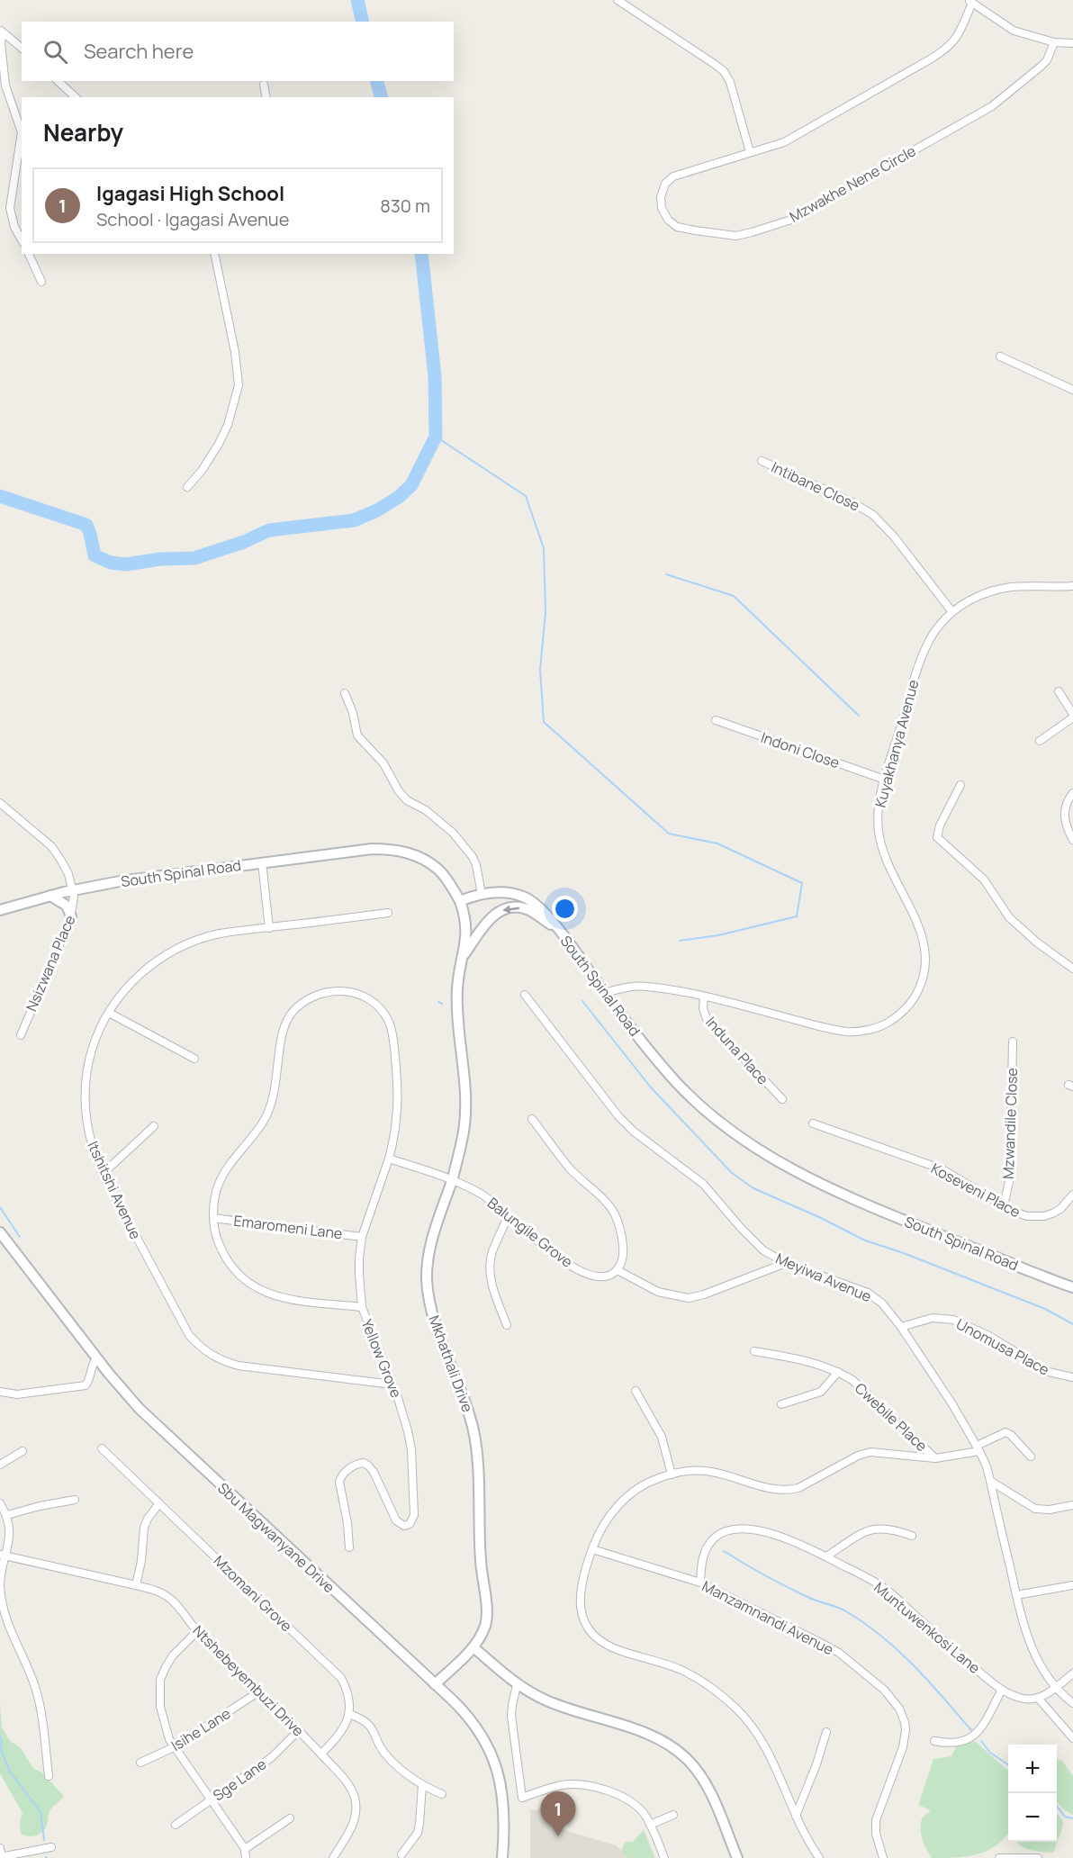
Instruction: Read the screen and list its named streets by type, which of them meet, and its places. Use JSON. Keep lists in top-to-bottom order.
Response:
{
  "streets": {
    "street": [
      "Mzwakhe Nene Circle",
      "Intibane Close",
      "Kuyakhanya Avenue",
      "Indoni Close",
      "South Spinal Road",
      "Nsizwana Place",
      "Induna Place",
      "Mzwandile Close",
      "Itshitshi Avenue",
      "Koseveni Place",
      "Emaromeni Lane",
      "Balungile Grove",
      "Meyiwa Avenue",
      "Unomusa Place",
      "Yellow Grove",
      "Mkhathali Drive",
      "Cwebile Place",
      "Sbu Magwanyane Drive",
      "Mzomani Grove",
      "Manzamnandi Avenue",
      "Muntuwenkosi Lane",
      "Ntshebeyembuzi Drive",
      "Isihe Lane",
      "Sge Lane"
    ]
  },
  "crossings": [
    ["Intibane Close", "Kuyakhanya Avenue"],
    ["Kuyakhanya Avenue", "Indoni Close"],
    ["Kuyakhanya Avenue", "South Spinal Road"],
    ["Kuyakhanya Avenue", "Induna Place"],
    ["South Spinal Road", "Nsizwana Place"],
    ["South Spinal Road", "Mkhathali Drive"],
    ["Mzwandile Close", "Koseveni Place"],
    ["Itshitshi Avenue", "Yellow Grove"],
    ["Emaromeni Lane", "Yellow Grove"],
    ["Balungile Grove", "Mkhathali Drive"],
    ["Meyiwa Avenue", "Unomusa Place"],
    ["Mkhathali Drive", "Sbu Magwanyane Drive"],
    ["Manzamnandi Avenue", "Muntuwenkosi Lane"],
    ["Ntshebeyembuzi Drive", "Isihe Lane"],
    ["Ntshebeyembuzi Drive", "Sge Lane"]
  ],
  "page": {
    "search": "Search here",
    "heading": "Nearby",
    "list": [
      {
        "mark": "1",
        "name": "Igagasi High School",
        "note": "School · Igagasi Avenue",
        "value": "830 m"
      }
    ],
    "map_buttons": ["+", "−"],
    "pins": "1"
  }
}
